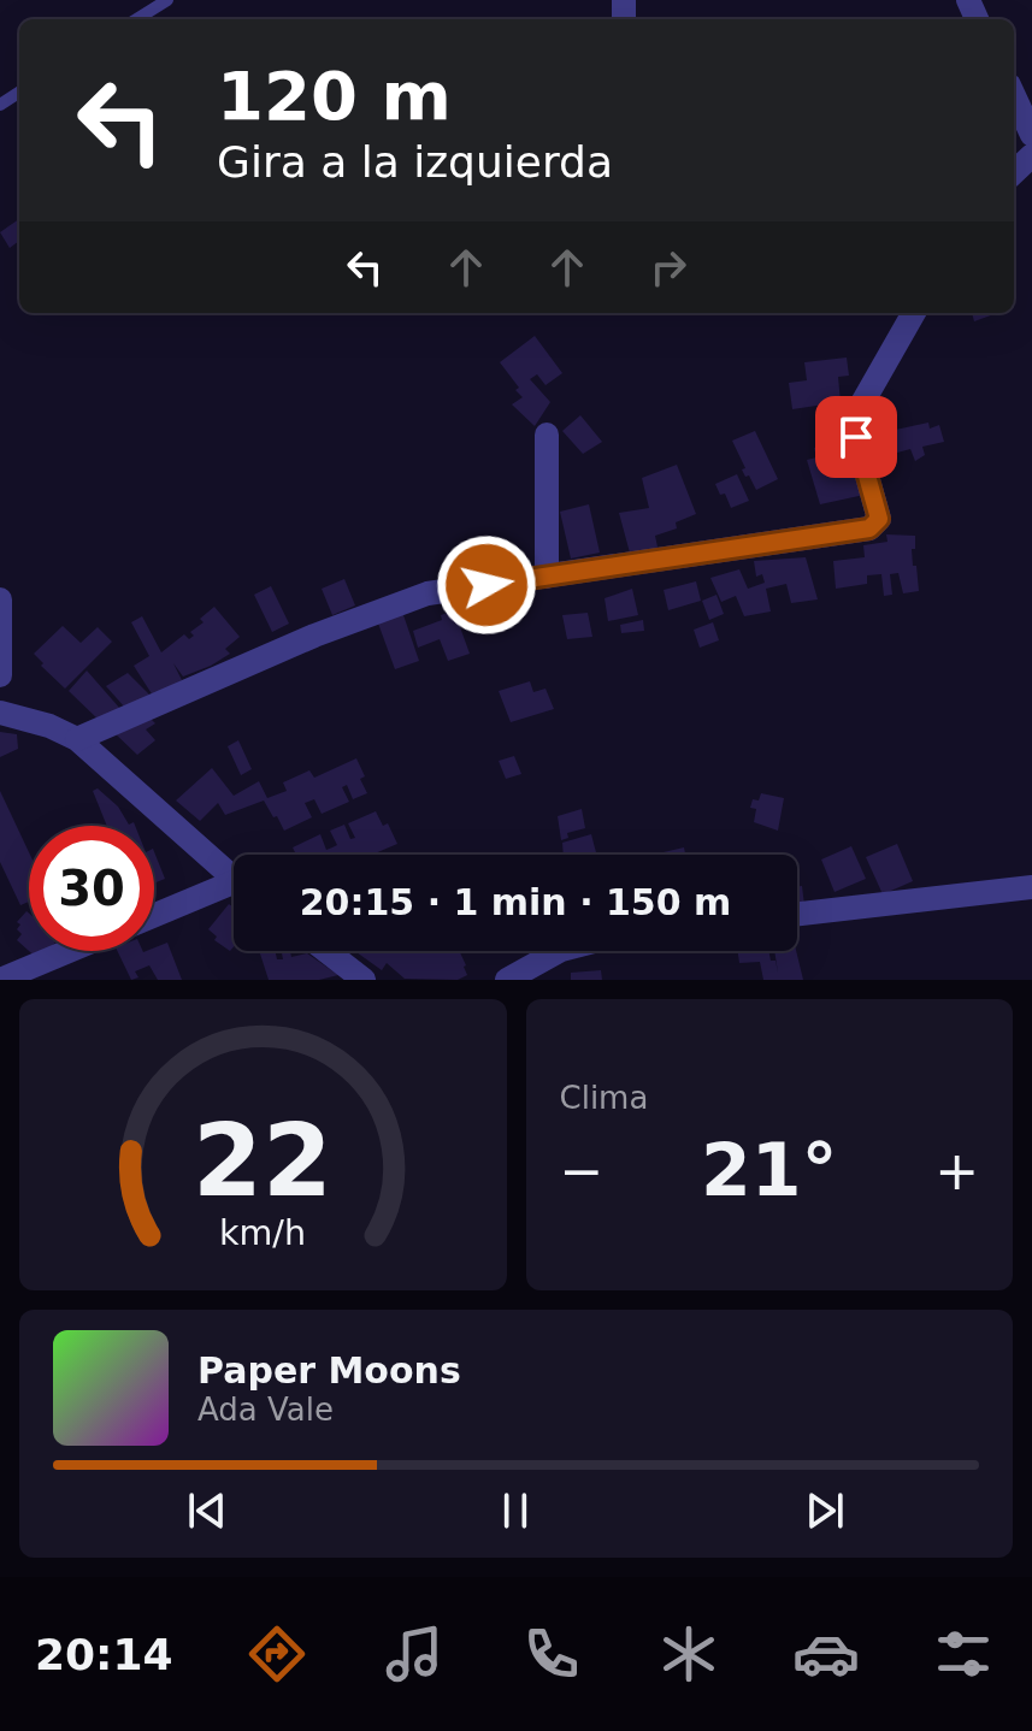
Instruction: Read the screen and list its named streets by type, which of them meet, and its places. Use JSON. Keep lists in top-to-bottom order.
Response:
{
  "page": {
    "turn": ["120 m", "Gira a la izquierda"],
    "limit": "30",
    "trip": "20:15 · 1 min · 150 m",
    "tile": "Clima",
    "heat": ["−", "21°", "+"],
    "song": ["Paper Moons", "Ada Vale"],
    "tabs": "20:14",
    "gauge": ["22", "km/h"]
  }
}
